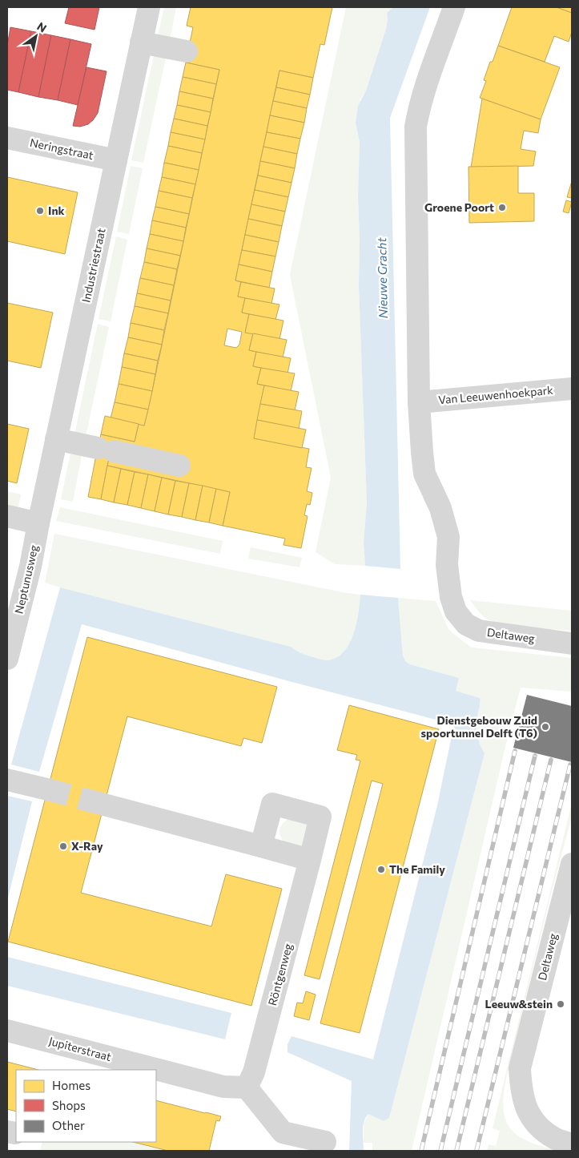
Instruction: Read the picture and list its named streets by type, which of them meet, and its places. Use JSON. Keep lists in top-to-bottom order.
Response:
{
  "streets": {
    "street": [
      "Neringstraat",
      "Industriestraat",
      "Van Leeuwenhoekpark",
      "Neptunusweg",
      "Deltaweg",
      "Röntgenweg",
      "Jupiterstraat"
    ]
  },
  "crossings": [
    ["Neringstraat", "Industriestraat"],
    ["Industriestraat", "Neptunusweg"],
    ["Van Leeuwenhoekpark", "Deltaweg"],
    ["Röntgenweg", "Jupiterstraat"]
  ],
  "water": ["Nieuwe Gracht"],
  "places": [
    "Groene Poort",
    "Ink",
    "Dienstgebouw Zuid spoortunnel Delft (T6)",
    "X-Ray",
    "The Family",
    "Leeuw&stein"
  ],
  "legend": ["Homes", "Shops", "Other"],
  "north": "top right"
}
